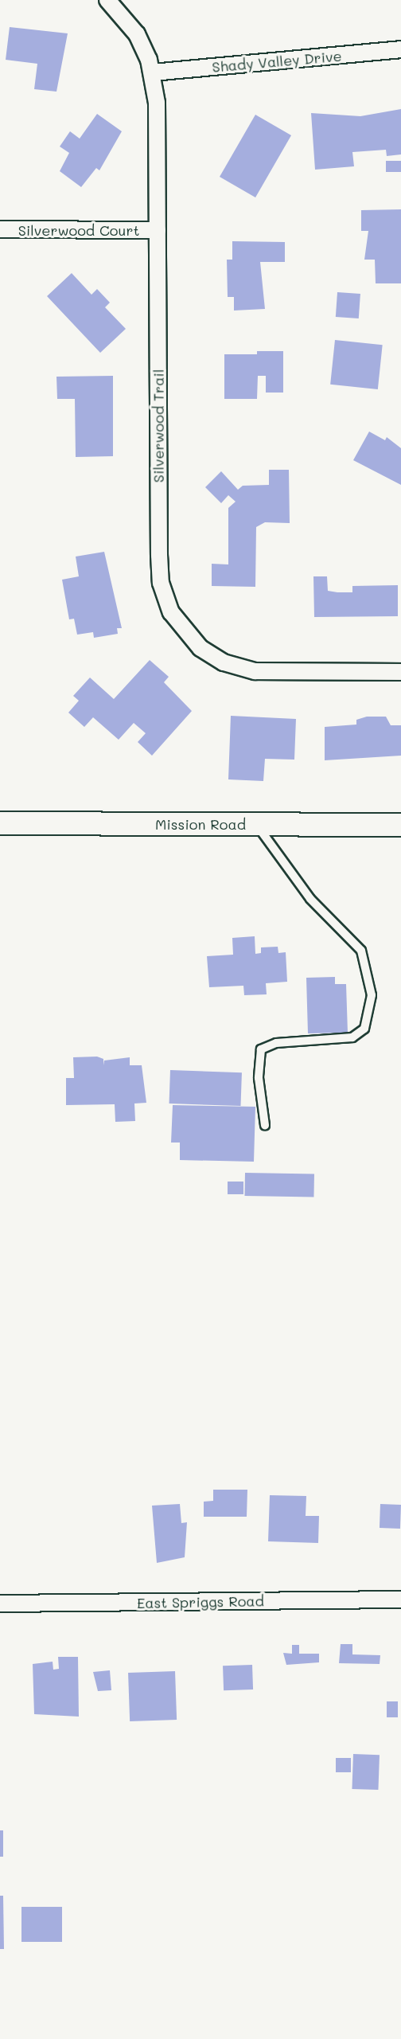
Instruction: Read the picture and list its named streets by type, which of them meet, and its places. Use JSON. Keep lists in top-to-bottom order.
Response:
{
  "streets": {
    "street": [
      "Shady Valley Drive",
      "Silverwood Court",
      "Silverwood Trail",
      "Mission Road",
      "East Spriggs Road"
    ]
  },
  "crossings": [
    ["Shady Valley Drive", "Silverwood Trail"],
    ["Silverwood Court", "Silverwood Trail"]
  ]
}
